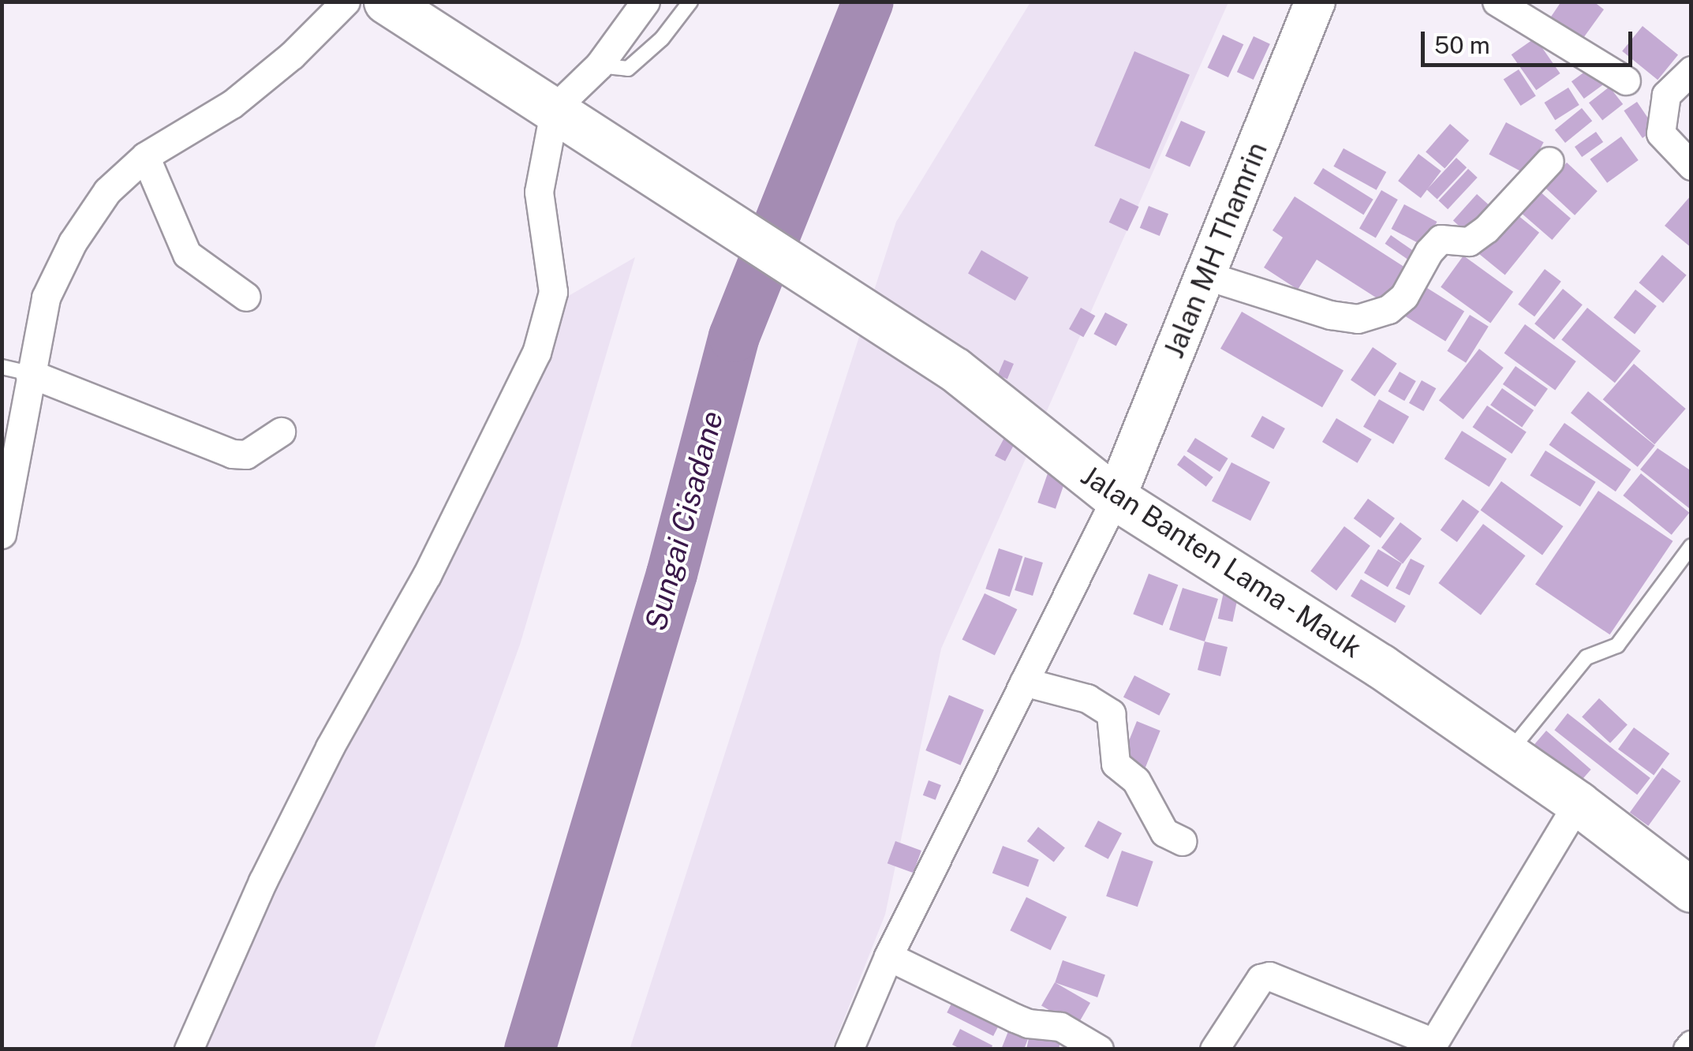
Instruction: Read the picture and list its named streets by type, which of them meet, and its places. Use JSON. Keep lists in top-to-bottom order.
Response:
{
  "streets": {
    "main road": ["Jalan Banten Lama - Mauk"],
    "street": ["Jalan MH Thamrin"]
  },
  "crossings": [
    ["Jalan MH Thamrin", "Jalan Banten Lama - Mauk"]
  ],
  "water": ["Sungai Cisadane"],
  "scale_bar": "50 m"
}
